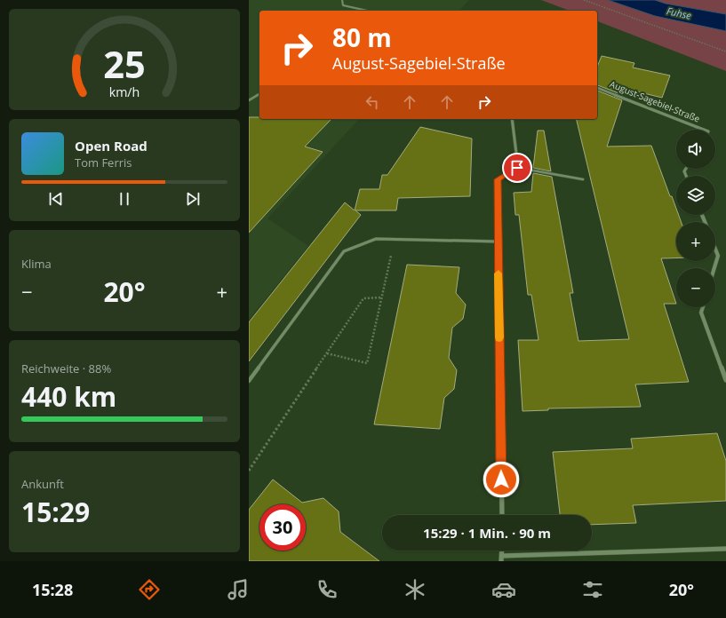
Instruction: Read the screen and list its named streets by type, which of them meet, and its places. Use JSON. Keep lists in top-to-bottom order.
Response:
{
  "streets": {
    "street": ["August-Sagebiel-Straße"]
  },
  "water": ["Fuhse"],
  "page": {
    "turn": ["80 m", "August-Sagebiel-Straße"],
    "map_buttons": ["+", "−"],
    "song": ["Open Road", "Tom Ferris"],
    "tile": [
      "Klima",
      ["Reichweite · 88%", "440 km"],
      ["Ankunft", "15:29"]
    ],
    "heat": ["−", "20°", "+"],
    "limit": "30",
    "trip": "15:29 · 1 Min. · 90 m",
    "tabs": ["15:28", "20°"],
    "gauge": ["25", "km/h"]
  }
}
